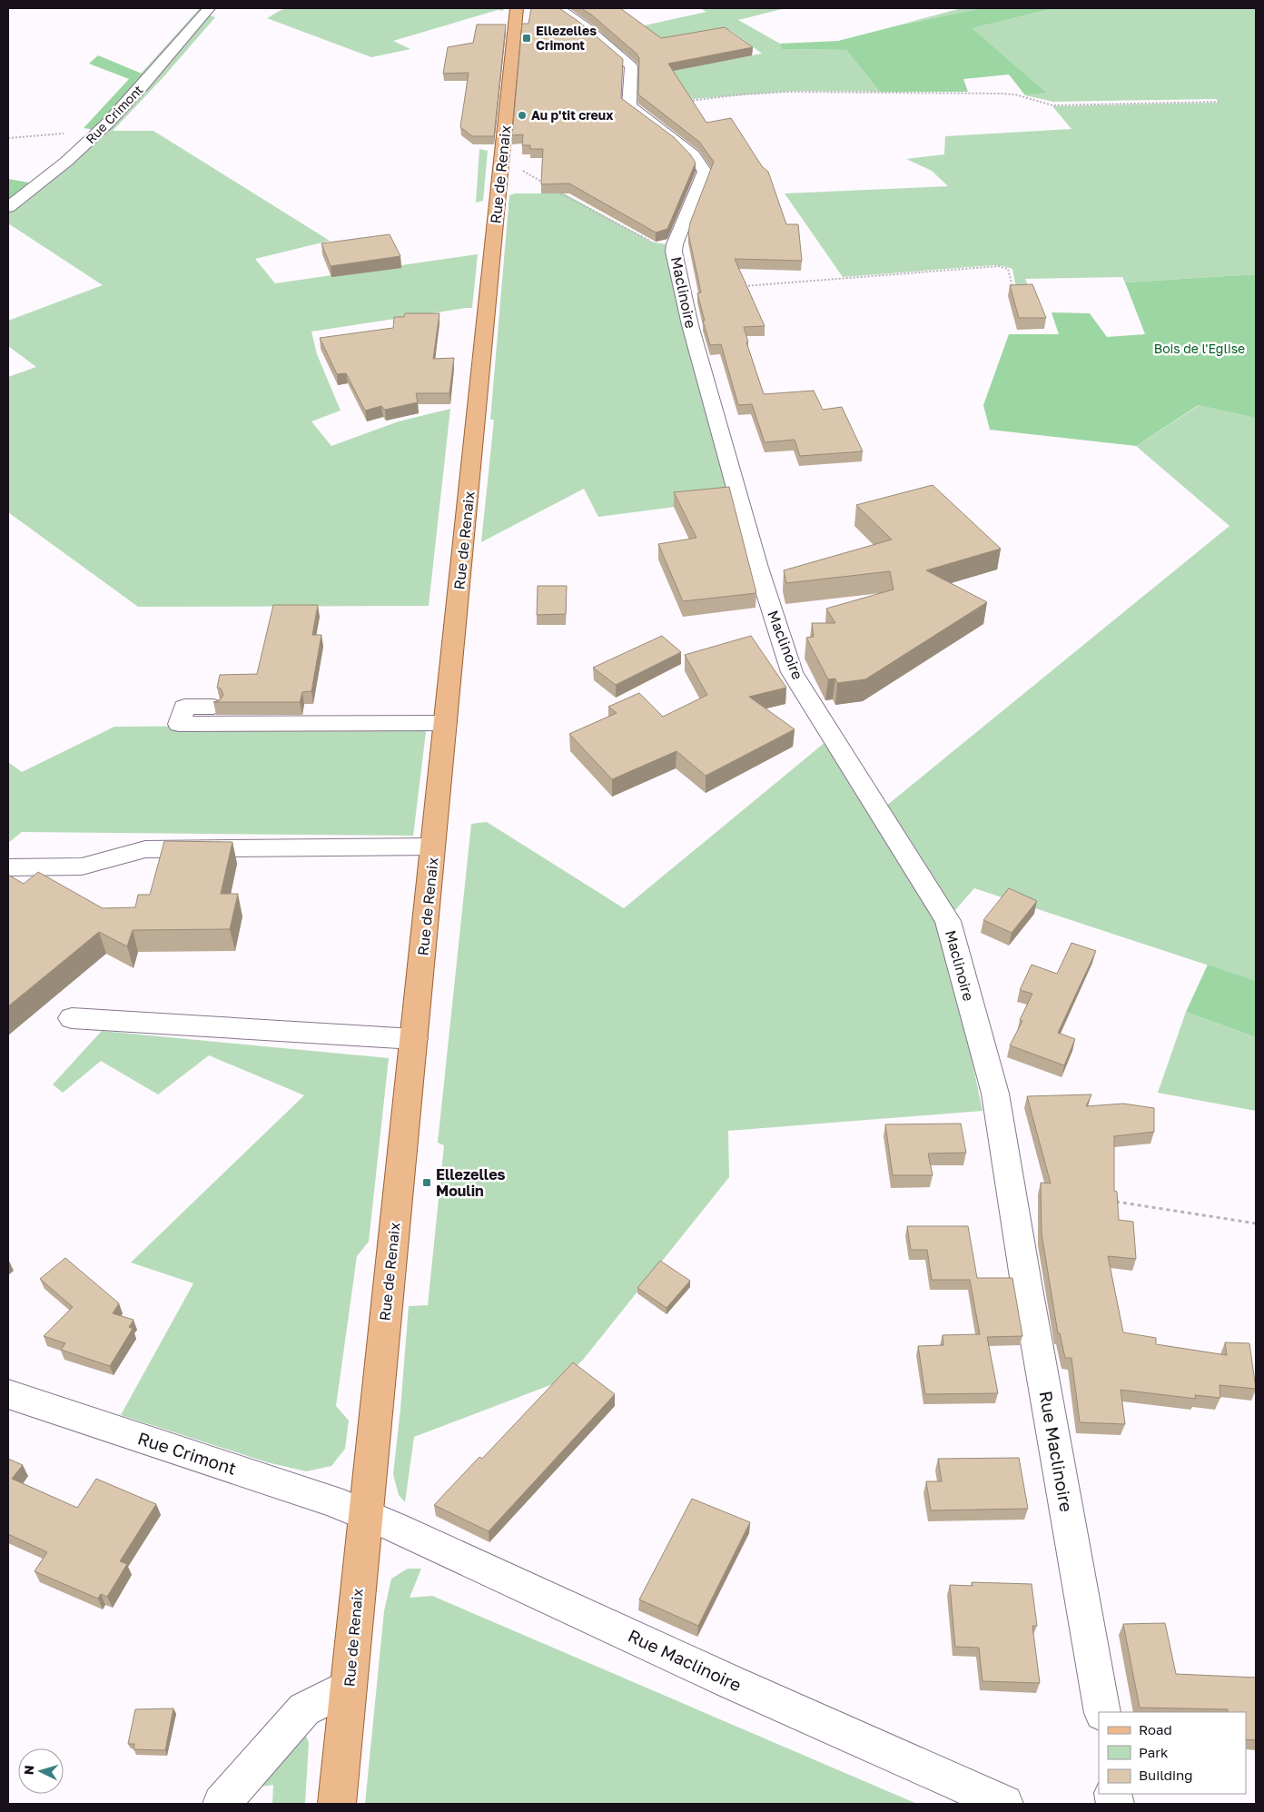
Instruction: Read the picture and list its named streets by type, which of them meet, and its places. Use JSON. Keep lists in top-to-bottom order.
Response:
{
  "streets": {
    "main road": ["Rue de Renaix"],
    "street": ["Rue Crimont", "Maclinoire", "Rue Maclinoire"]
  },
  "crossings": [
    ["Rue Crimont", "Rue de Renaix"],
    ["Rue Crimont", "Rue Maclinoire"],
    ["Rue de Renaix", "Rue Maclinoire"],
    ["Maclinoire", "Rue Maclinoire"]
  ],
  "parks": ["Bois de l'Eglise"],
  "places": {
    "transit": ["Ellezelles Crimont", "Ellezelles Moulin"],
    "other": ["Au p'tit creux"]
  },
  "legend": ["Road", "Park", "Building"],
  "north": "left"
}
